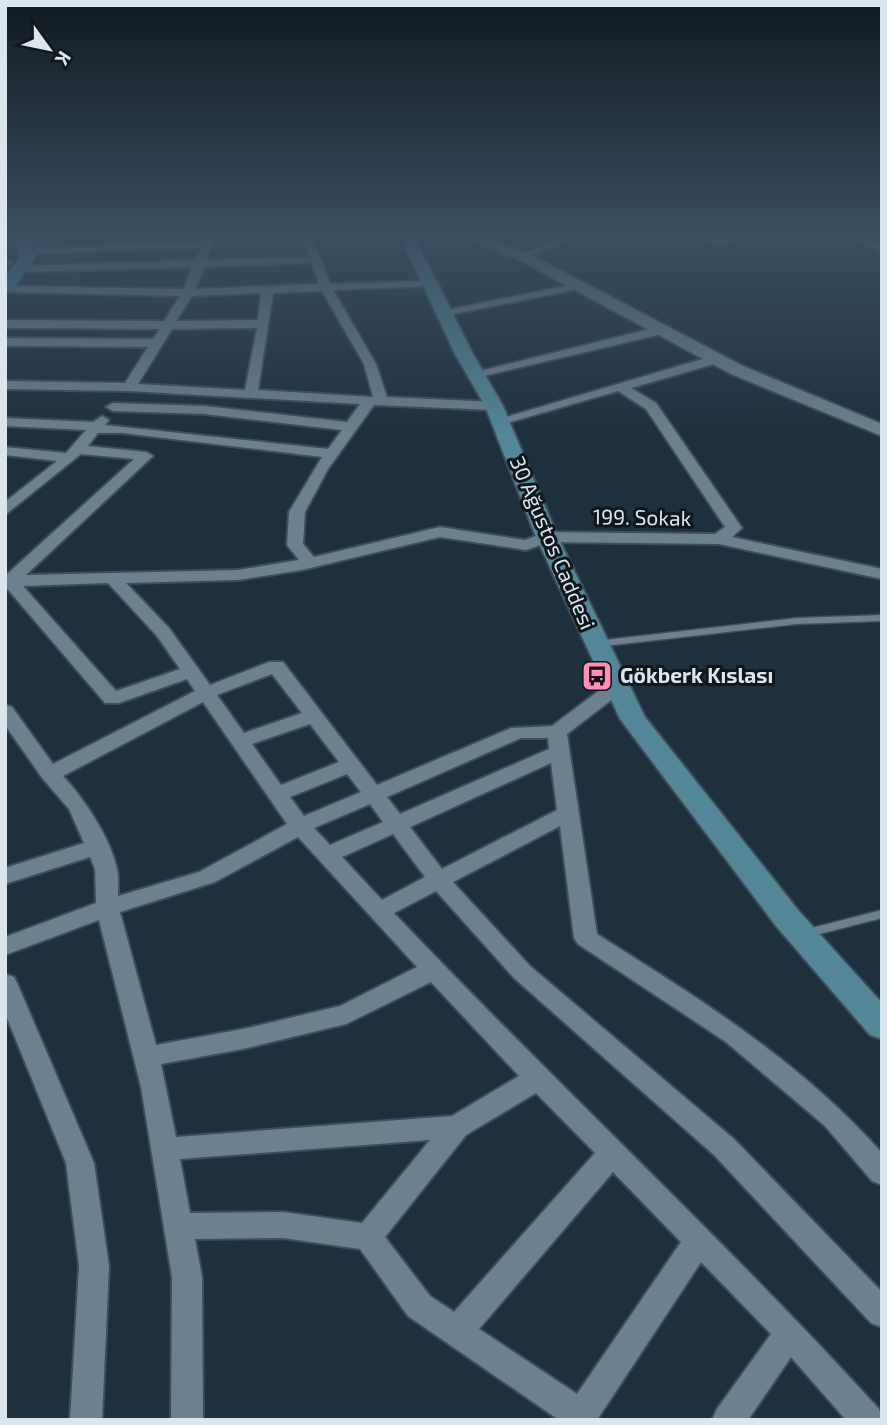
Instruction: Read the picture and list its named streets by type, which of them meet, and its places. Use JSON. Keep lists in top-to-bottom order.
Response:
{
  "streets": {
    "main road": ["30 Ağustos Caddesi"],
    "street": ["199. Sokak"]
  },
  "crossings": [
    ["199. Sokak", "30 Ağustos Caddesi"]
  ],
  "places": {
    "bus stop": ["Gökberk Kıslası"]
  },
  "north": "bottom right"
}
